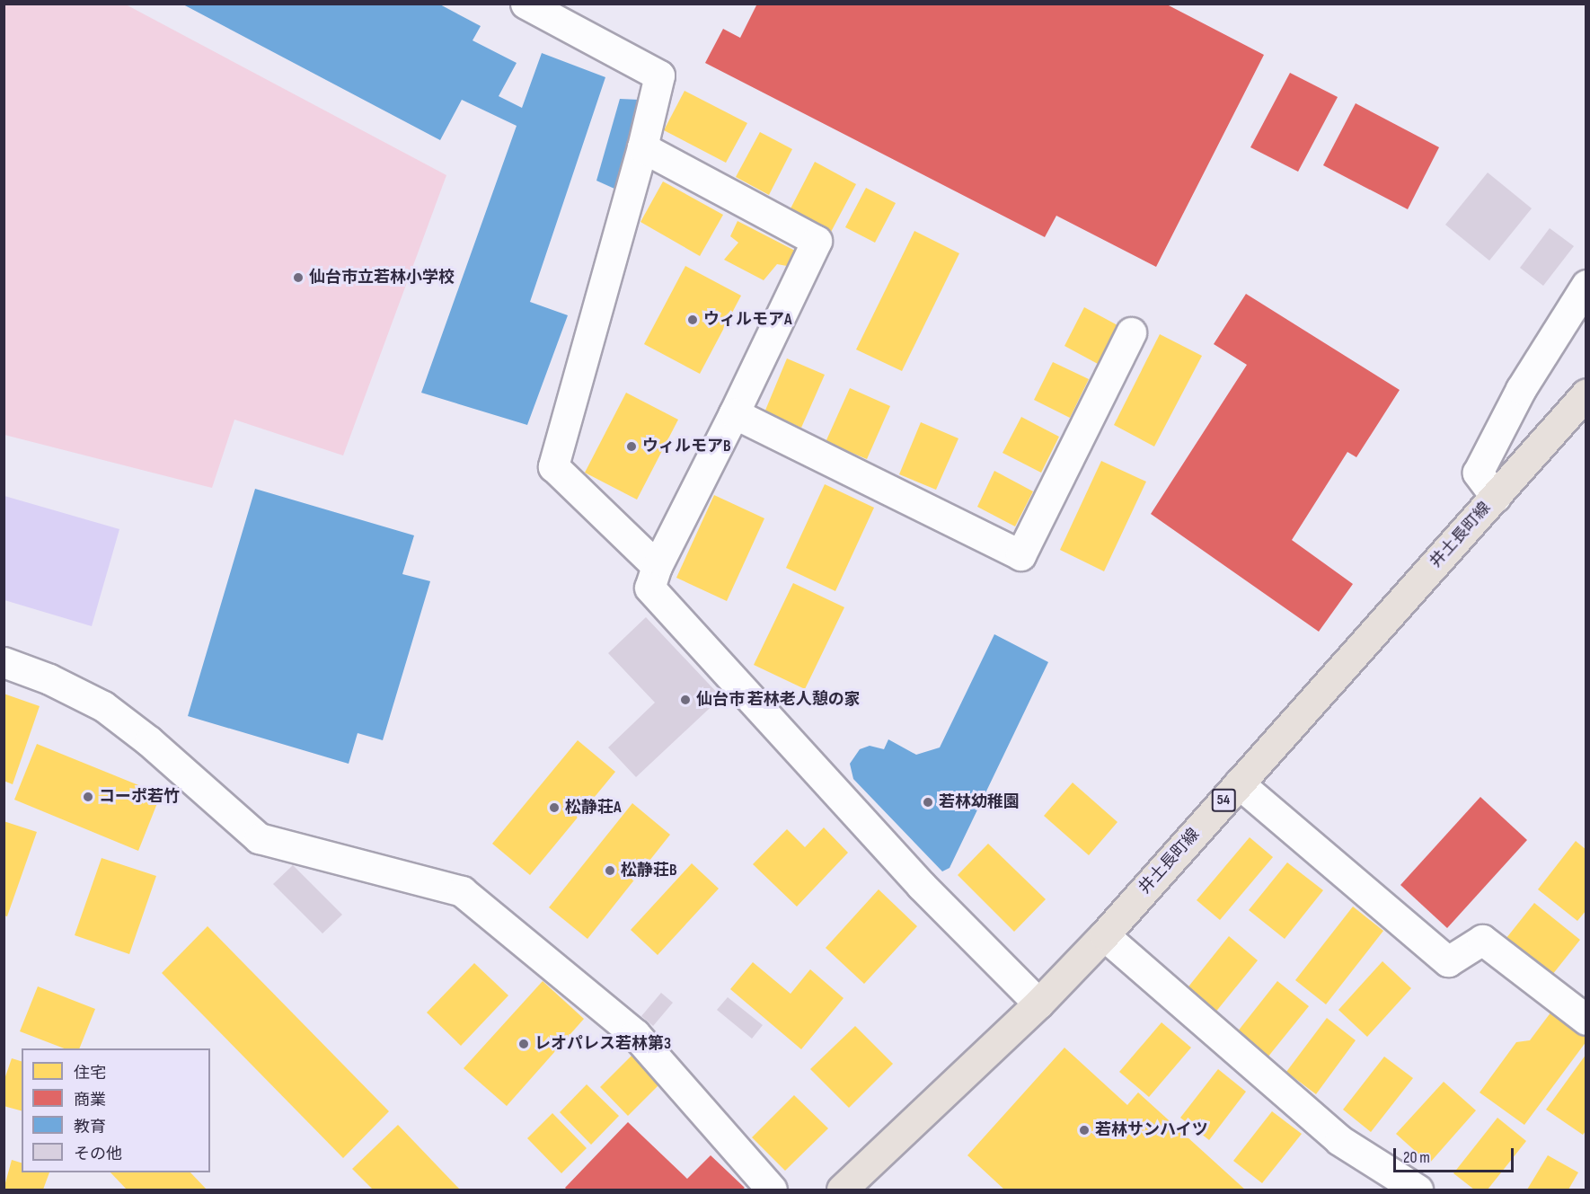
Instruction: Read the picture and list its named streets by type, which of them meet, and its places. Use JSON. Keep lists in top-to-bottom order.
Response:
{
  "streets": {
    "main road": ["井土長町線", "54"]
  },
  "places": [
    "仙台市立若林小学校",
    "ウィルモアA",
    "ウィルモアB",
    "仙台市 若林老人憩の家",
    "コーポ若竹",
    "若林幼稚園",
    "松静荘A",
    "松静荘B",
    "レオパレス若林第3",
    "若林サンハイツ"
  ],
  "legend": [
    "住宅",
    "商業",
    "教育",
    "その他"
  ],
  "scale_bar": "20 m"
}
